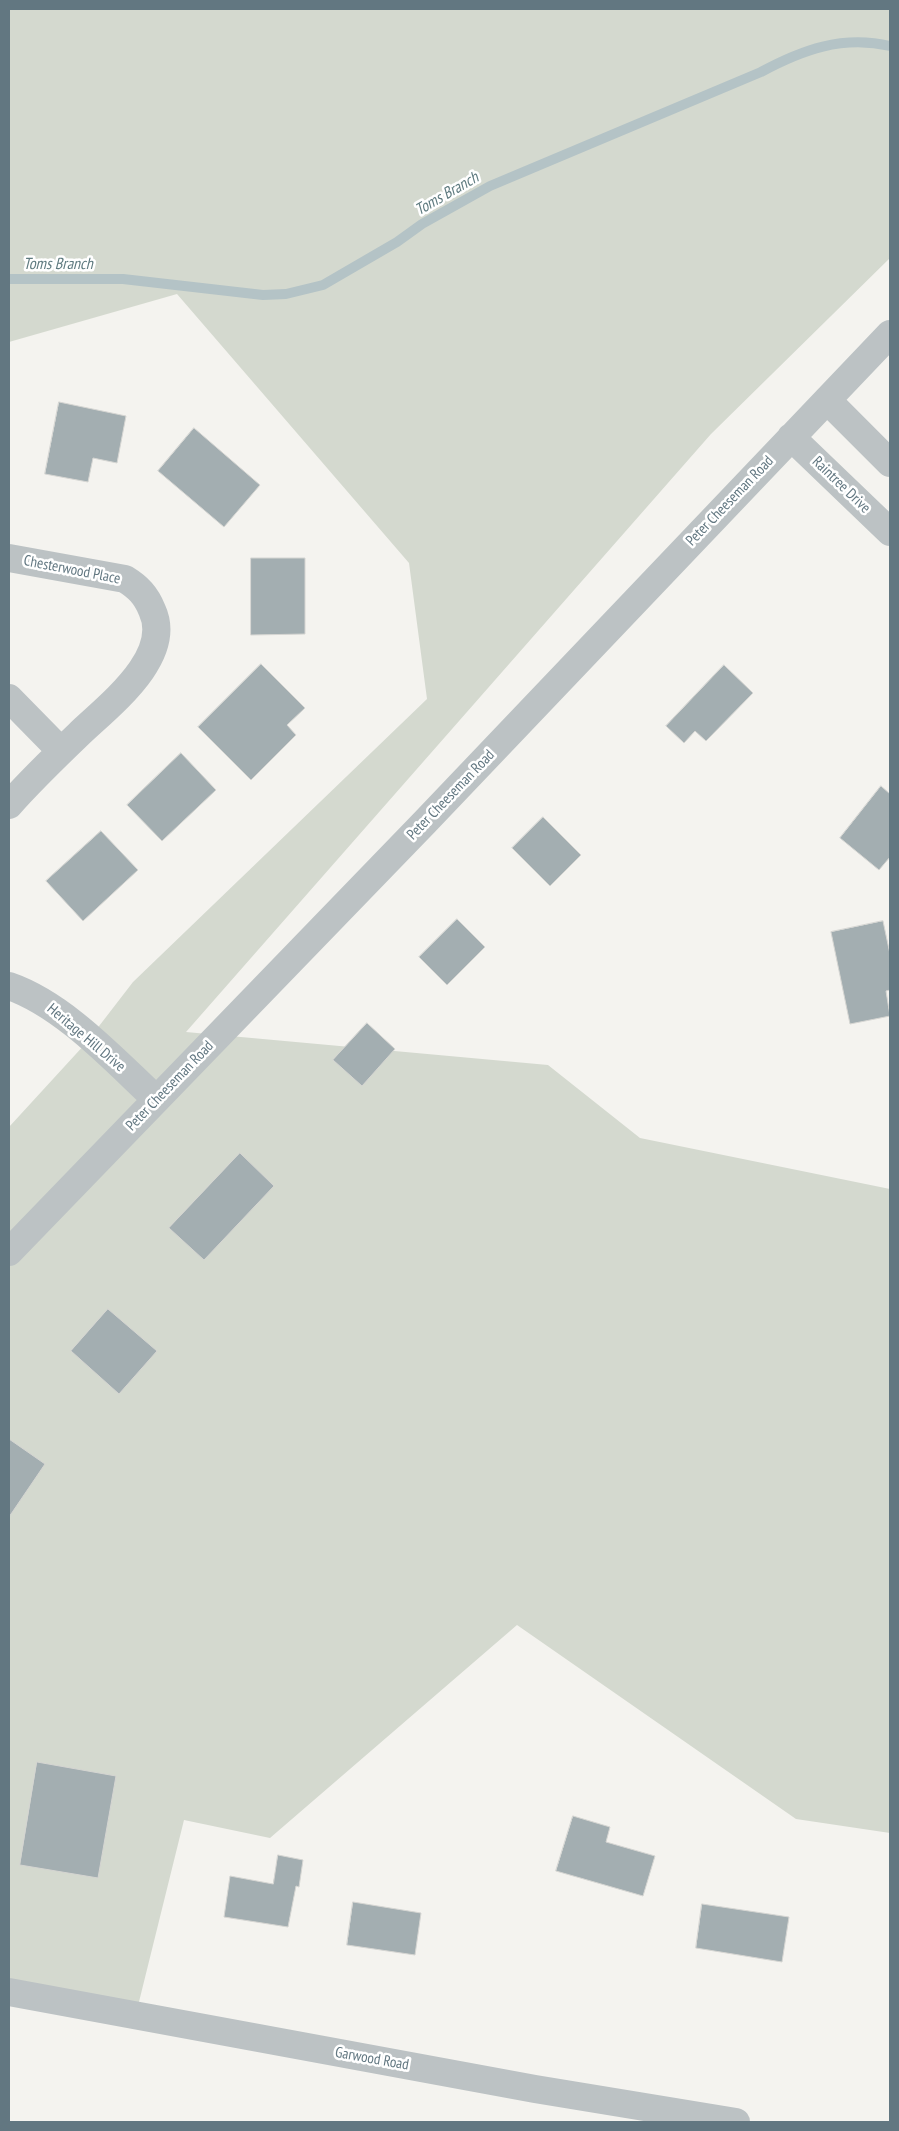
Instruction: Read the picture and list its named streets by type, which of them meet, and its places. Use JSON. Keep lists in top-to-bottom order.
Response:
{
  "streets": {
    "street": [
      "Raintree Drive",
      "Peter Cheeseman Road",
      "Chesterwood Place",
      "Heritage Hill Drive",
      "Garwood Road"
    ]
  },
  "crossings": [
    ["Raintree Drive", "Peter Cheeseman Road"],
    ["Peter Cheeseman Road", "Heritage Hill Drive"]
  ],
  "water": ["Toms Branch"]
}
